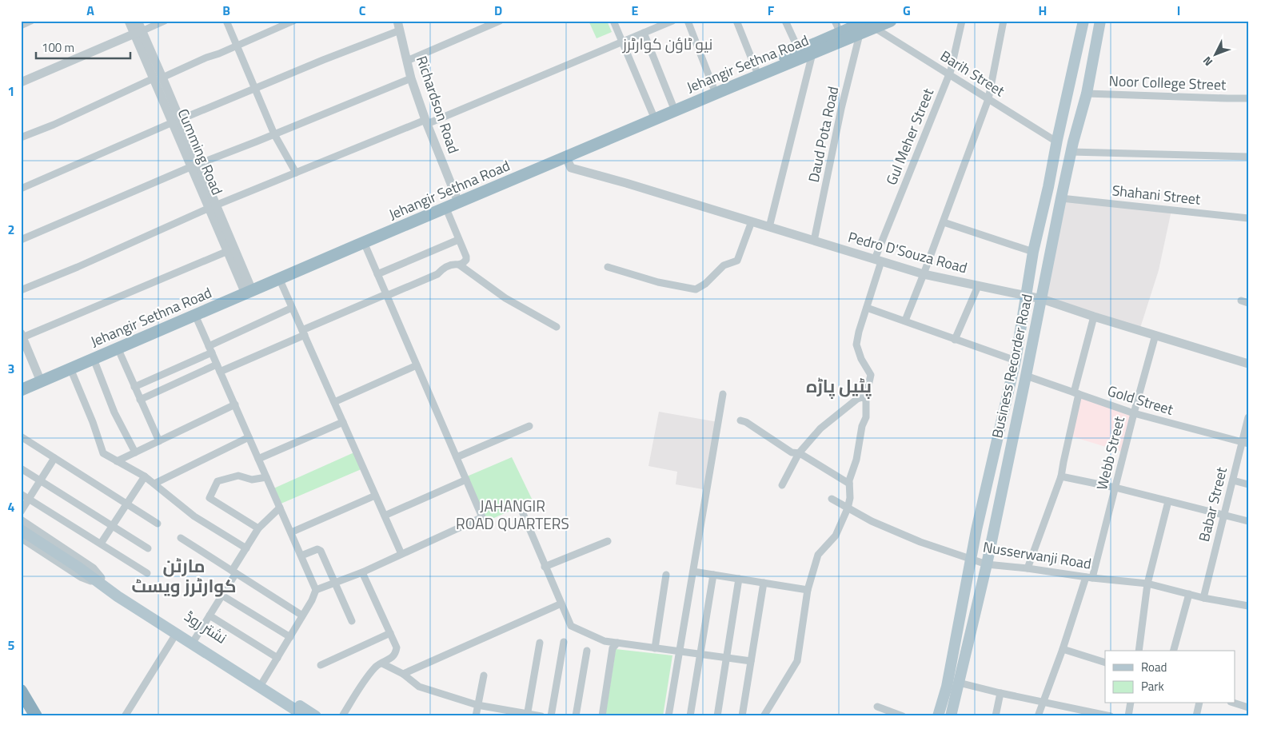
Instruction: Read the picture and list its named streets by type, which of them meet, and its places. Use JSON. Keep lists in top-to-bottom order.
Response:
{
  "streets": {
    "highway": ["Jehangir Sethna Road"],
    "main road": ["Business Recorder Road", "نشتر روڈ"],
    "street": [
      "Barih Street",
      "Noor College Street",
      "Richardson Road",
      "Daud Pota Road",
      "Gul Meher Street",
      "Cumming Road",
      "Shahani Street",
      "Pedro D'Souza Road",
      "Gold Street",
      "Webb Street",
      "Babar Street",
      "Nusserwanji Road"
    ]
  },
  "crossings": [
    ["Jehangir Sethna Road", "Barih Street"],
    ["Jehangir Sethna Road", "Richardson Road"],
    ["Jehangir Sethna Road", "Daud Pota Road"],
    ["Jehangir Sethna Road", "Cumming Road"],
    ["Jehangir Sethna Road", "Pedro D'Souza Road"],
    ["Barih Street", "Gul Meher Street"],
    ["Barih Street", "Business Recorder Road"],
    ["Noor College Street", "Business Recorder Road"],
    ["Daud Pota Road", "Pedro D'Souza Road"],
    ["Gul Meher Street", "Pedro D'Souza Road"],
    ["Gul Meher Street", "Nusserwanji Road"],
    ["Shahani Street", "Business Recorder Road"],
    ["Pedro D'Souza Road", "Business Recorder Road"],
    ["Pedro D'Souza Road", "Webb Street"],
    ["Business Recorder Road", "Gold Street"],
    ["Business Recorder Road", "Nusserwanji Road"],
    ["Gold Street", "Webb Street"],
    ["Gold Street", "Babar Street"],
    ["Webb Street", "Nusserwanji Road"],
    ["Babar Street", "Nusserwanji Road"]
  ],
  "districts": [
    "نیو ٹاؤن کوارٹرز",
    "پٹیل پاڑہ",
    "JAHANGIR ROAD QUARTERS",
    "مارٹن کوارٹرز ویسٹ"
  ],
  "legend": ["Road", "Park"],
  "scale_bar": "100 m",
  "north": "bottom left",
  "grid": {
    "columns": [
      "A",
      "B",
      "C",
      "D",
      "E",
      "F",
      "G",
      "H",
      "I"
    ],
    "rows": [
      "1",
      "2",
      "3",
      "4",
      "5"
    ]
  }
}
